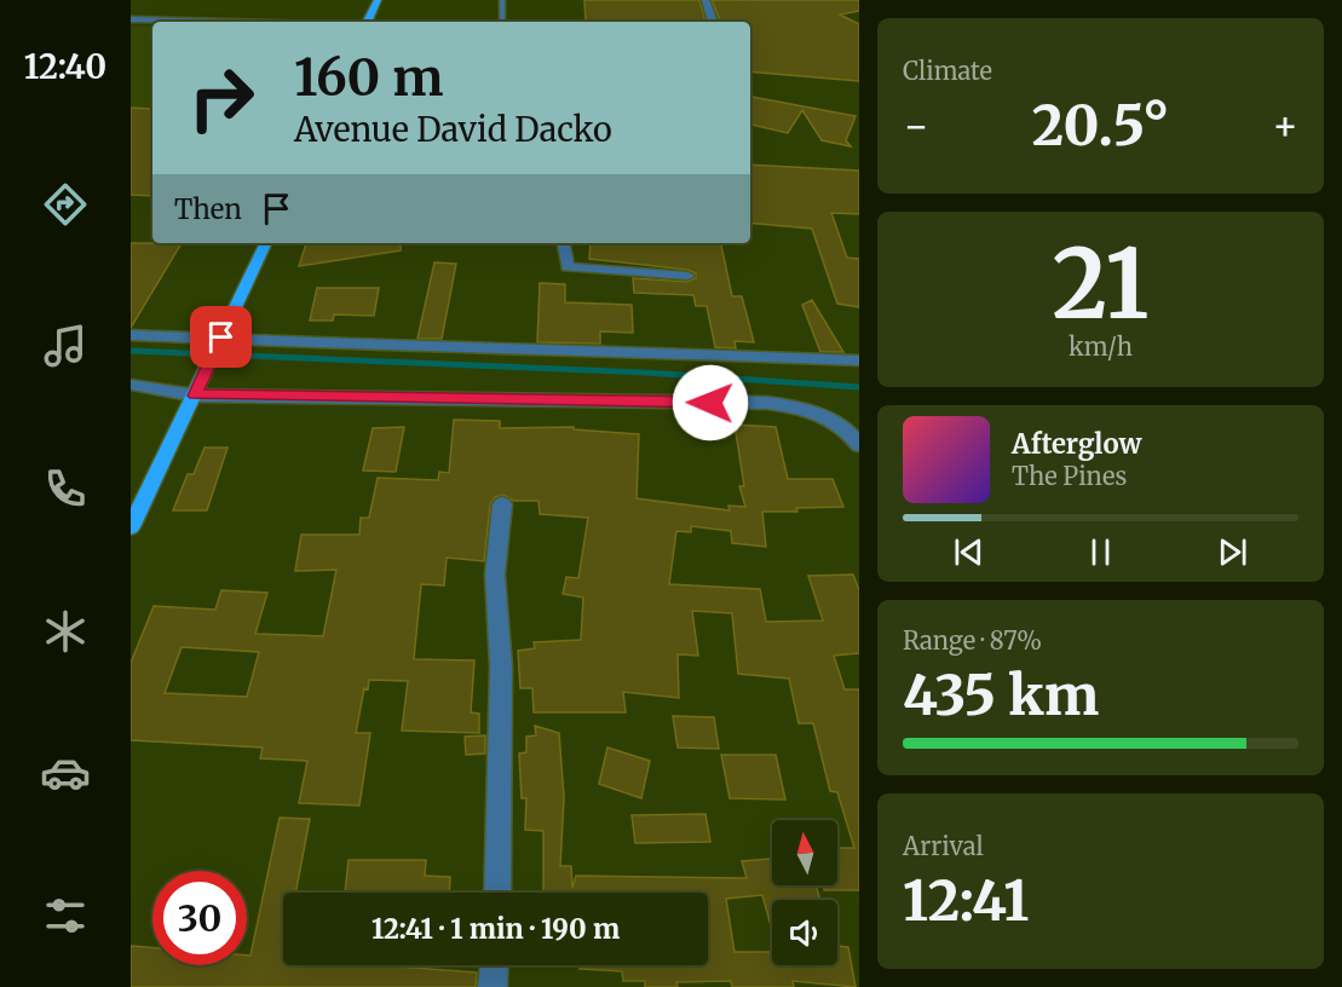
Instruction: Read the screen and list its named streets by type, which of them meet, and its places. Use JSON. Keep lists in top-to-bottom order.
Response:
{
  "north": "top",
  "page": {
    "tabs": "12:40",
    "tile": [
      "Climate",
      ["21", "km/h"],
      ["Range · 87%", "435 km"],
      ["Arrival", "12:41"]
    ],
    "turn": ["160 m", "Avenue David Dacko"],
    "heat": ["−", "20.5°", "+"],
    "then": "Then",
    "song": ["Afterglow", "The Pines"],
    "limit": "30",
    "trip": "12:41 · 1 min · 190 m"
  }
}
